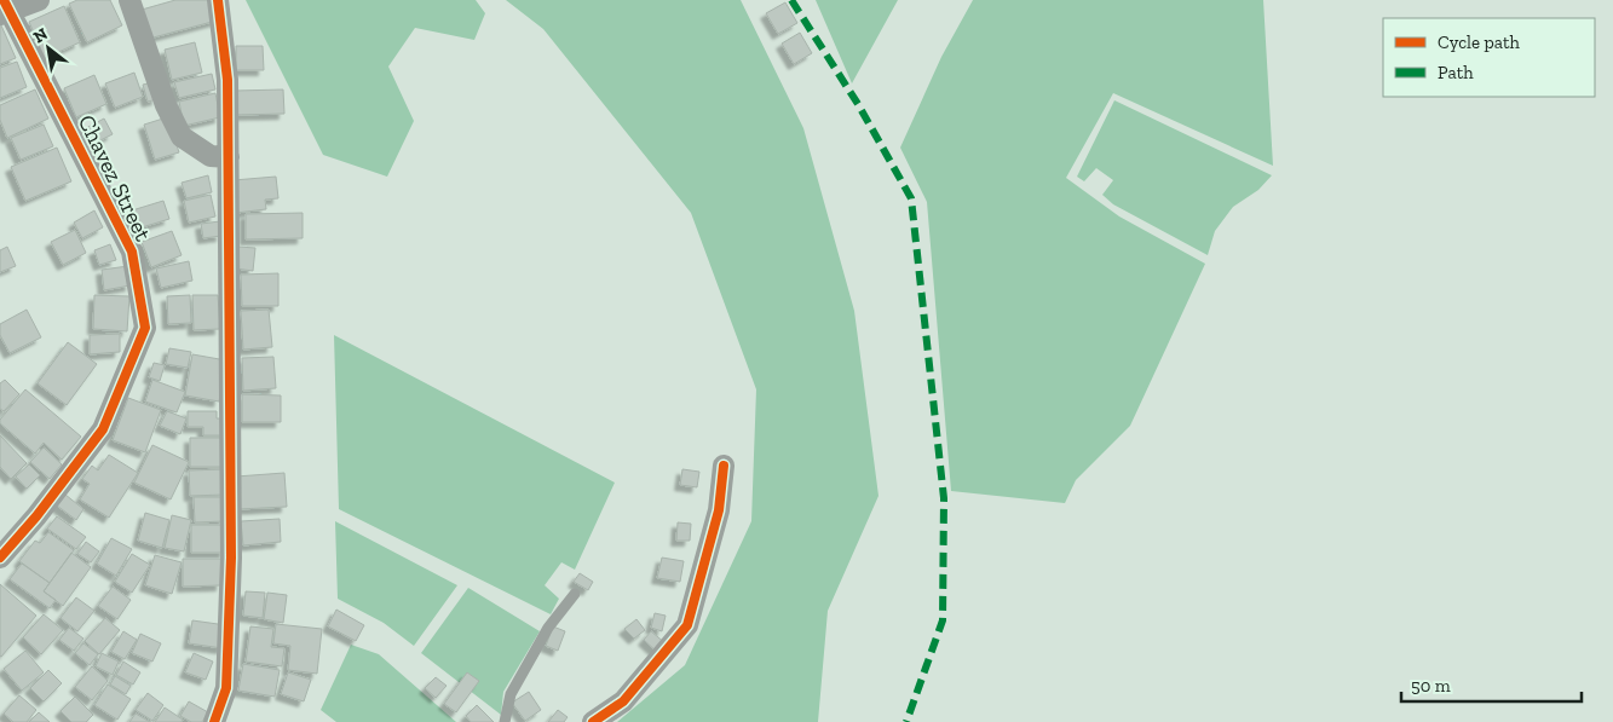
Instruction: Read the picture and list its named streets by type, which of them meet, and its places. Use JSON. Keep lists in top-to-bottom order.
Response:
{
  "streets": {
    "street": ["Chavez Street"]
  },
  "legend": ["Cycle path", "Path"],
  "scale_bar": "50 m",
  "north": "top left"
}
